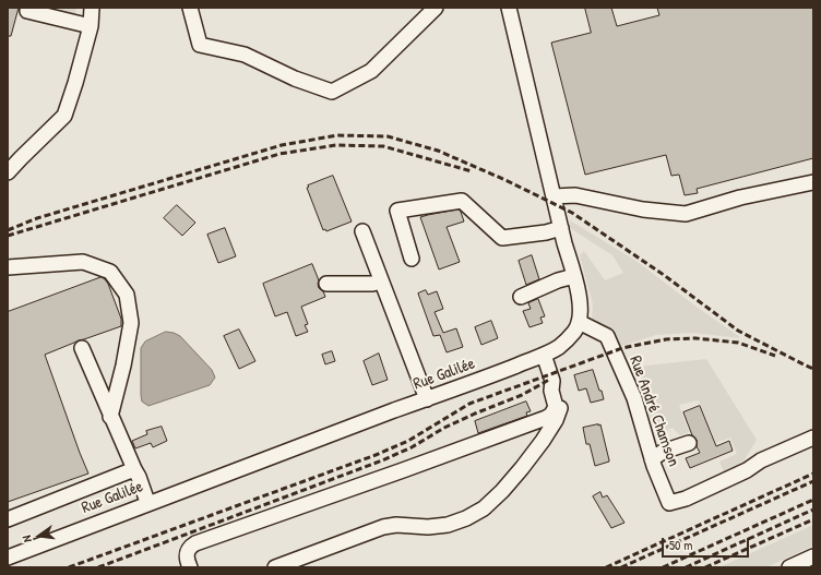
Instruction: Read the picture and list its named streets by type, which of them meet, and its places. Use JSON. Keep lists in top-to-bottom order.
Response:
{
  "streets": {
    "street": ["Rue Galilée", "Rue André Chamson"]
  },
  "crossings": [
    ["Rue Galilée", "Rue André Chamson"]
  ],
  "scale_bar": "50 m",
  "north": "left"
}
